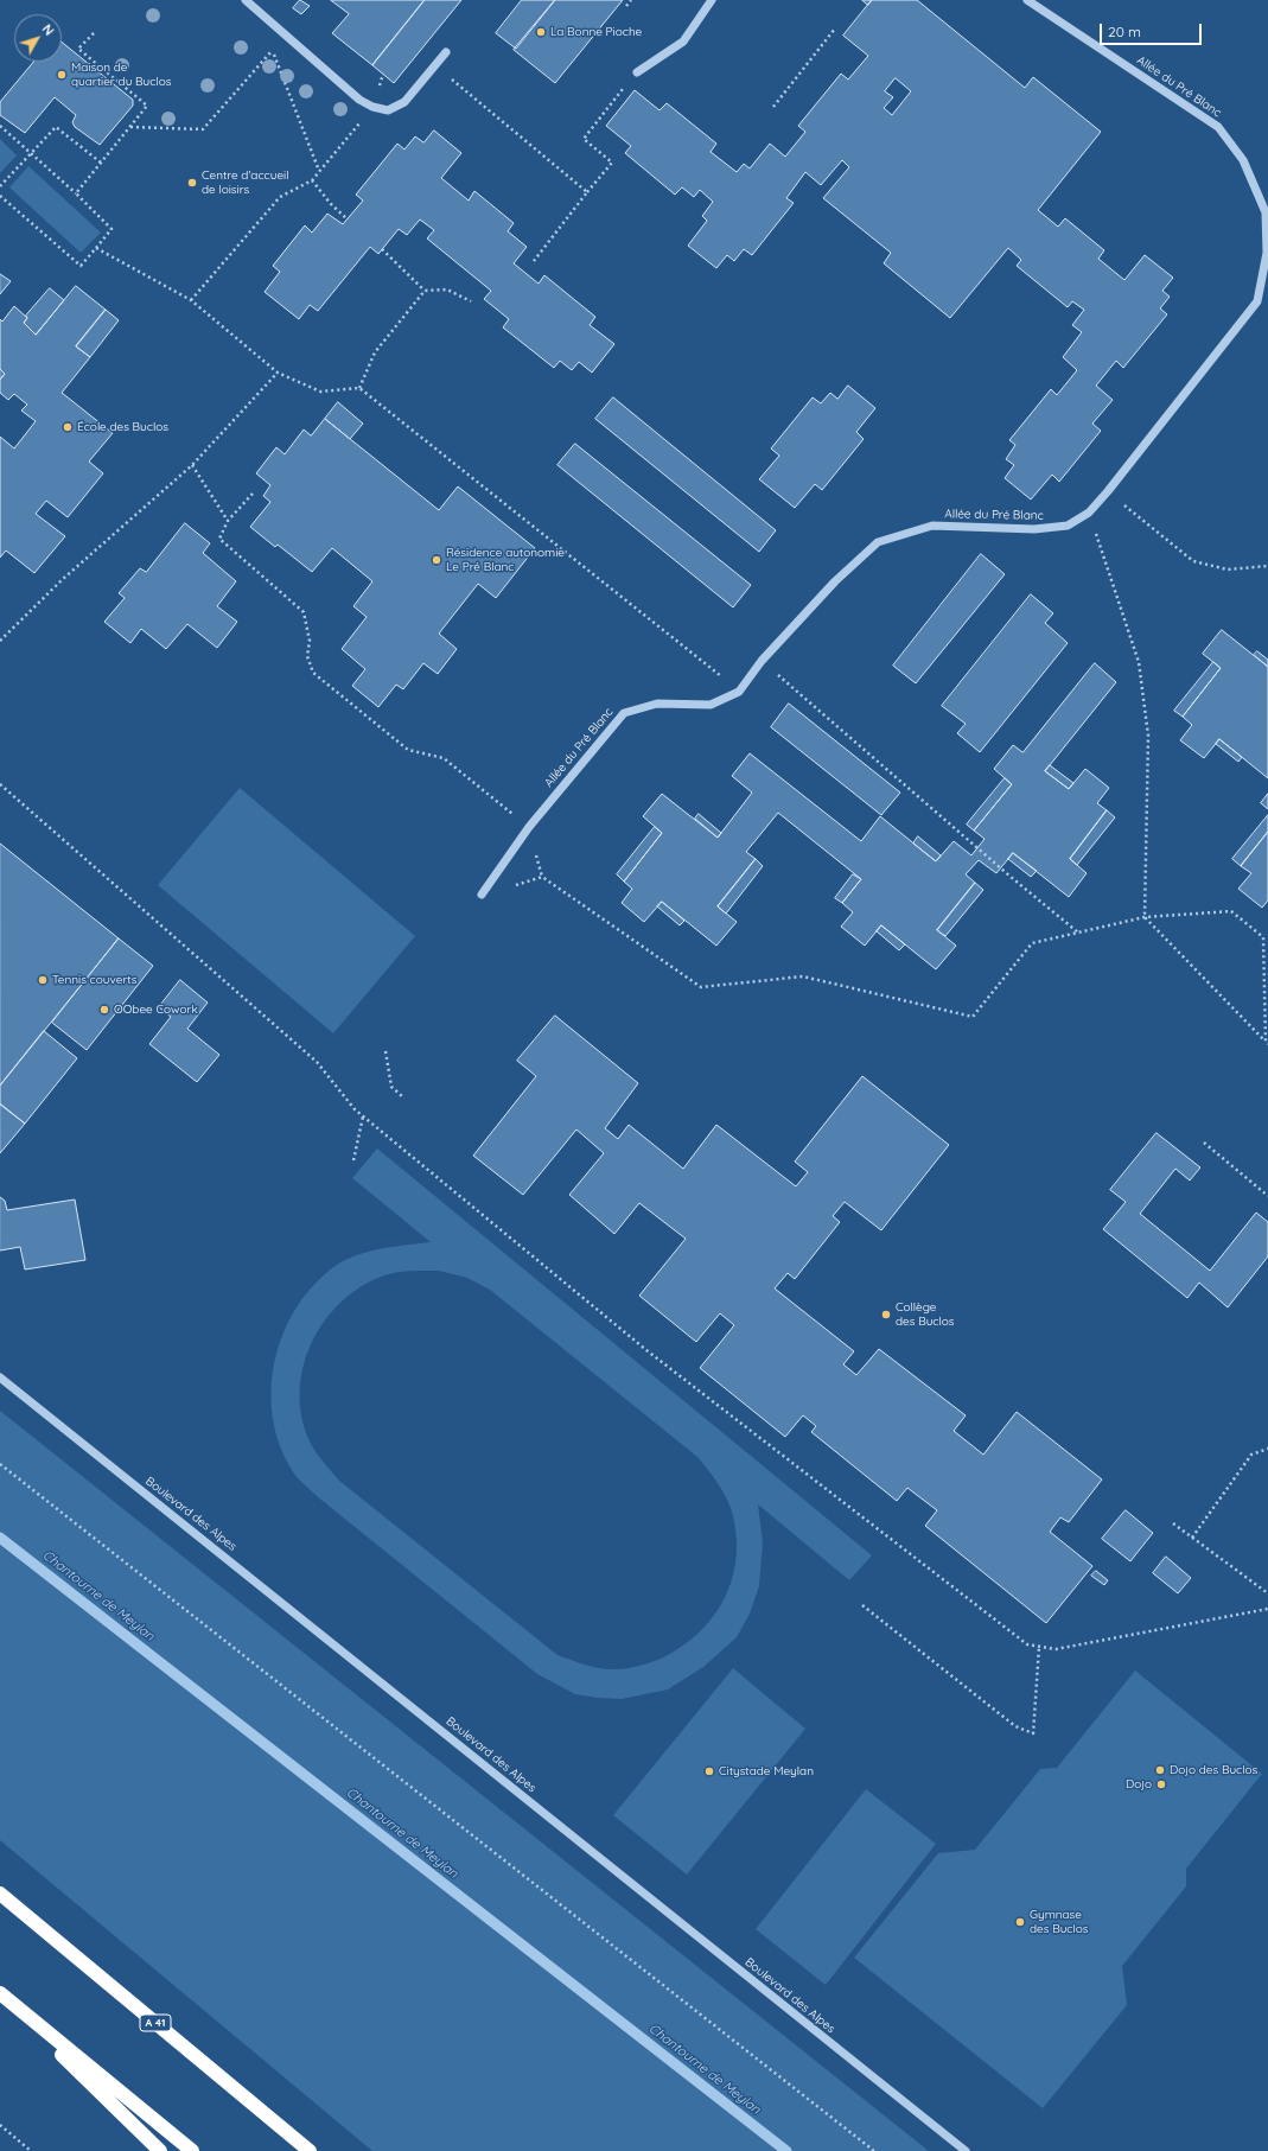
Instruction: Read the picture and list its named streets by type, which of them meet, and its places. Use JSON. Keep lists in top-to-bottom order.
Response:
{
  "streets": {
    "highway": ["A 41"],
    "street": ["Allée du Pré Blanc", "Boulevard des Alpes"]
  },
  "water": ["Chantourne de Meylan"],
  "places": [
    "La Bonne Pioche",
    "Maison de quartier du Buclos",
    "Centre d'accueil de loisirs",
    "École des Buclos",
    "Résidence autonomie Le Pré Blanc",
    "Tennis couverts",
    "OObee Cowork",
    "Collège des Buclos",
    "Dojo des Buclos",
    "Citystade Meylan",
    "Dojo",
    "Gymnase des Buclos"
  ],
  "scale_bar": "20 m",
  "north": "top right"
}
